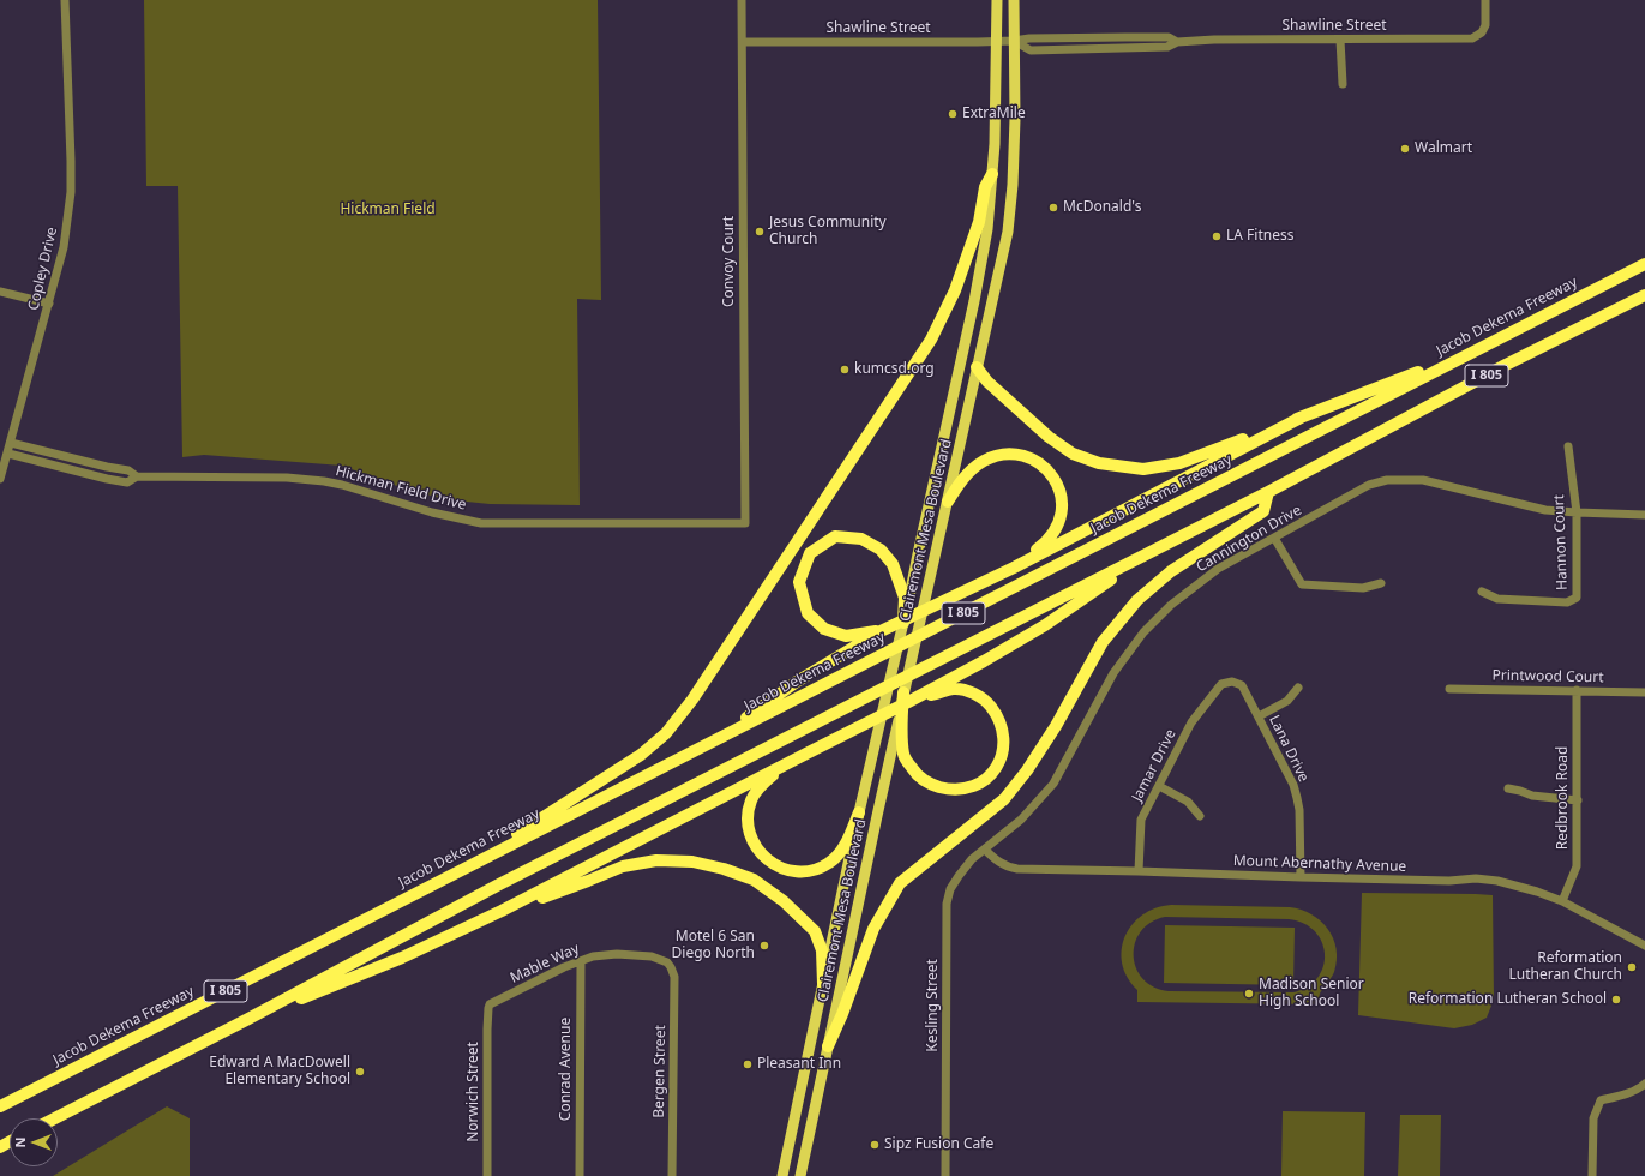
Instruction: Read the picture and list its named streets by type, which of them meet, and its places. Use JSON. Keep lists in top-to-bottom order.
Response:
{
  "streets": {
    "highway": ["Jacob Dekema Freeway", "I 805"],
    "main road": ["Clairemont Mesa Boulevard"],
    "street": [
      "Shawline Street",
      "Convoy Court",
      "Copley Drive",
      "Hickman Field Drive",
      "Cannington Drive",
      "Hannon Court",
      "Printwood Court",
      "Lana Drive",
      "Jamar Drive",
      "Redbrook Road",
      "Mount Abernathy Avenue",
      "Mable Way",
      "Kesling Street",
      "Conrad Avenue",
      "Bergen Street",
      "Norwich Street"
    ]
  },
  "crossings": [
    ["Shawline Street", "Convoy Court"],
    ["Shawline Street", "Clairemont Mesa Boulevard"],
    ["Convoy Court", "Hickman Field Drive"],
    ["Copley Drive", "Hickman Field Drive"],
    ["Cannington Drive", "Hannon Court"],
    ["Cannington Drive", "Mount Abernathy Avenue"],
    ["Cannington Drive", "Kesling Street"],
    ["Printwood Court", "Redbrook Road"],
    ["Lana Drive", "Jamar Drive"],
    ["Lana Drive", "Mount Abernathy Avenue"],
    ["Jamar Drive", "Mount Abernathy Avenue"],
    ["Redbrook Road", "Mount Abernathy Avenue"],
    ["Mount Abernathy Avenue", "Kesling Street"],
    ["Mable Way", "Conrad Avenue"],
    ["Mable Way", "Bergen Street"],
    ["Mable Way", "Norwich Street"]
  ],
  "parks": ["Hickman Field"],
  "places": [
    "ExtraMile",
    "Walmart",
    "McDonald's",
    "Jesus Community Church",
    "LA Fitness",
    "kumcsd.org",
    "Motel 6 San Diego North",
    "Reformation Lutheran Church",
    "Madison Senior High School",
    "Reformation Lutheran School",
    "Pleasant Inn",
    "Edward A MacDowell Elementary School",
    "Sipz Fusion Cafe"
  ],
  "north": "left"
}
